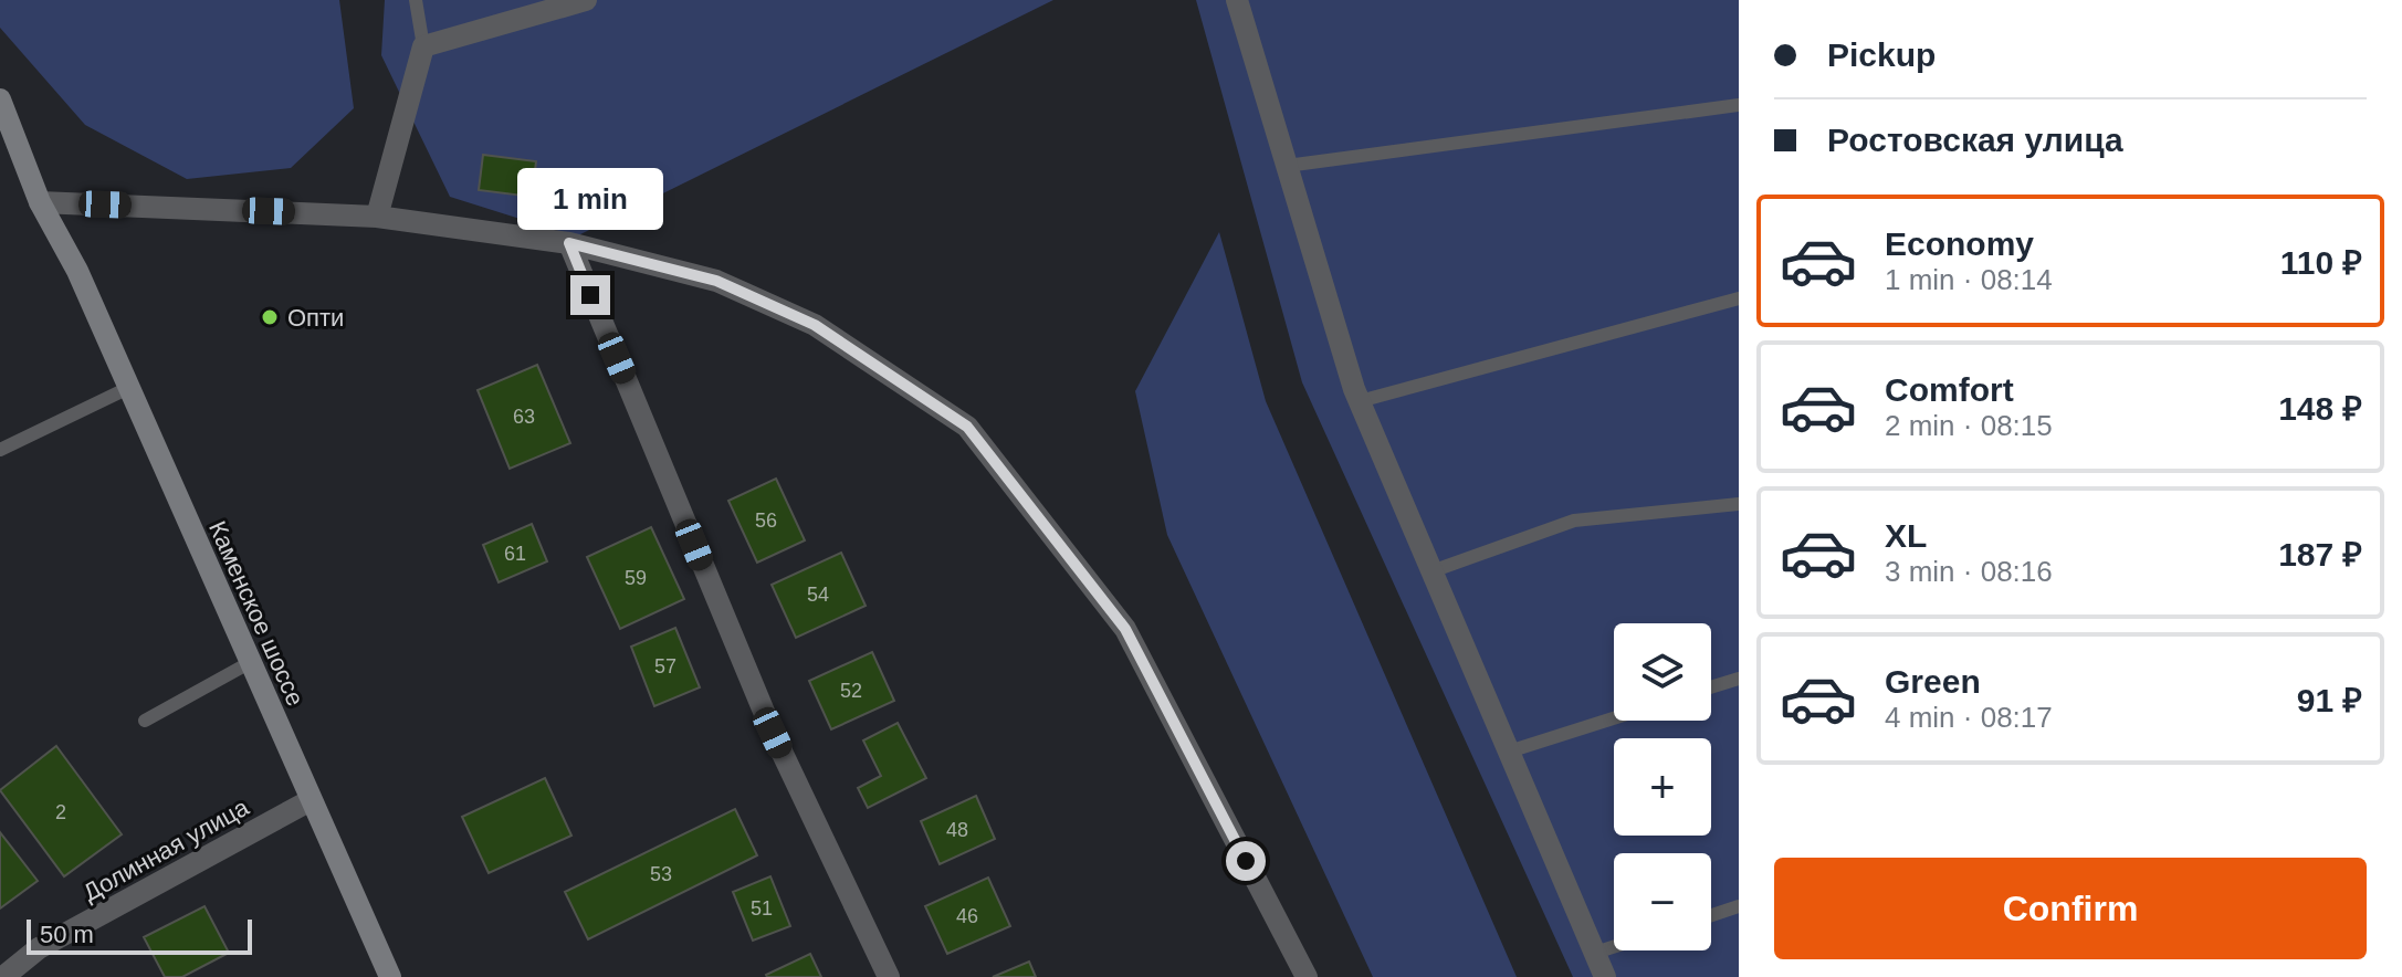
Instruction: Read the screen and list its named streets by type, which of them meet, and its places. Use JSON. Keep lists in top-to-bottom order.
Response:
{
  "streets": {
    "street": ["Каменское шоссе", "Долинная улица"]
  },
  "crossings": [
    ["Каменское шоссе", "Долинная улица"]
  ],
  "places": ["Опти"],
  "house_numbers": [
    "63",
    "56",
    "61",
    "59",
    "54",
    "57",
    "52",
    "2",
    "48",
    "53",
    "51",
    "46"
  ],
  "scale_bar": "50 m",
  "page": {
    "banner": ["Pickup", "Ростовская улица"],
    "bubble": "1 min",
    "list": [
      {
        "name": "Economy",
        "note": "1 min · 08:14",
        "value": "110 ₽"
      },
      {
        "name": "Comfort",
        "note": "2 min · 08:15",
        "value": "148 ₽"
      },
      {
        "name": "XL",
        "note": "3 min · 08:16",
        "value": "187 ₽"
      },
      {
        "name": "Green",
        "note": "4 min · 08:17",
        "value": "91 ₽"
      }
    ],
    "map_buttons": ["+", "−"],
    "buttons": "Confirm",
    "scale": "50 m"
  }
}
